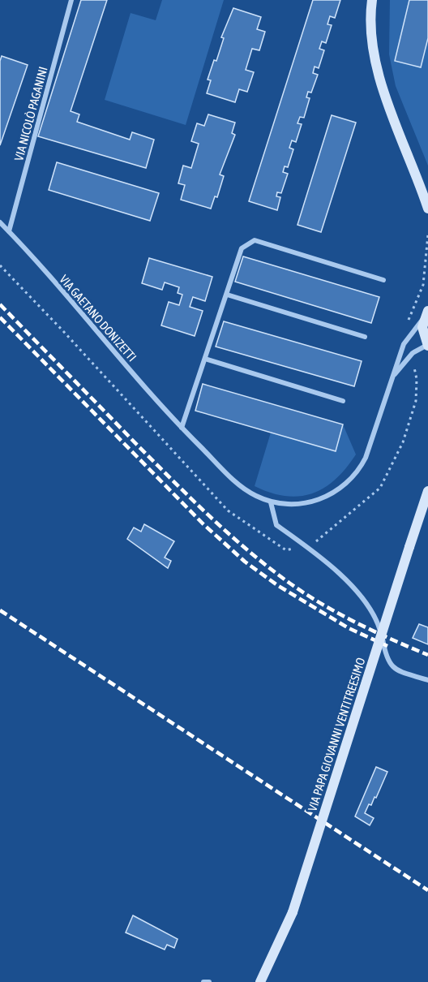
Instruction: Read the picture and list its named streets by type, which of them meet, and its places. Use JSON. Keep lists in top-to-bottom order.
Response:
{
  "streets": {
    "main road": ["VIA PAPA GIOVANNI VENTITREESIMO"],
    "street": ["VIA NICOLÒ PAGANINI", "VIA GAETANO DONIZETTI"]
  },
  "crossings": [
    ["VIA NICOLÒ PAGANINI", "VIA GAETANO DONIZETTI"]
  ]
}
